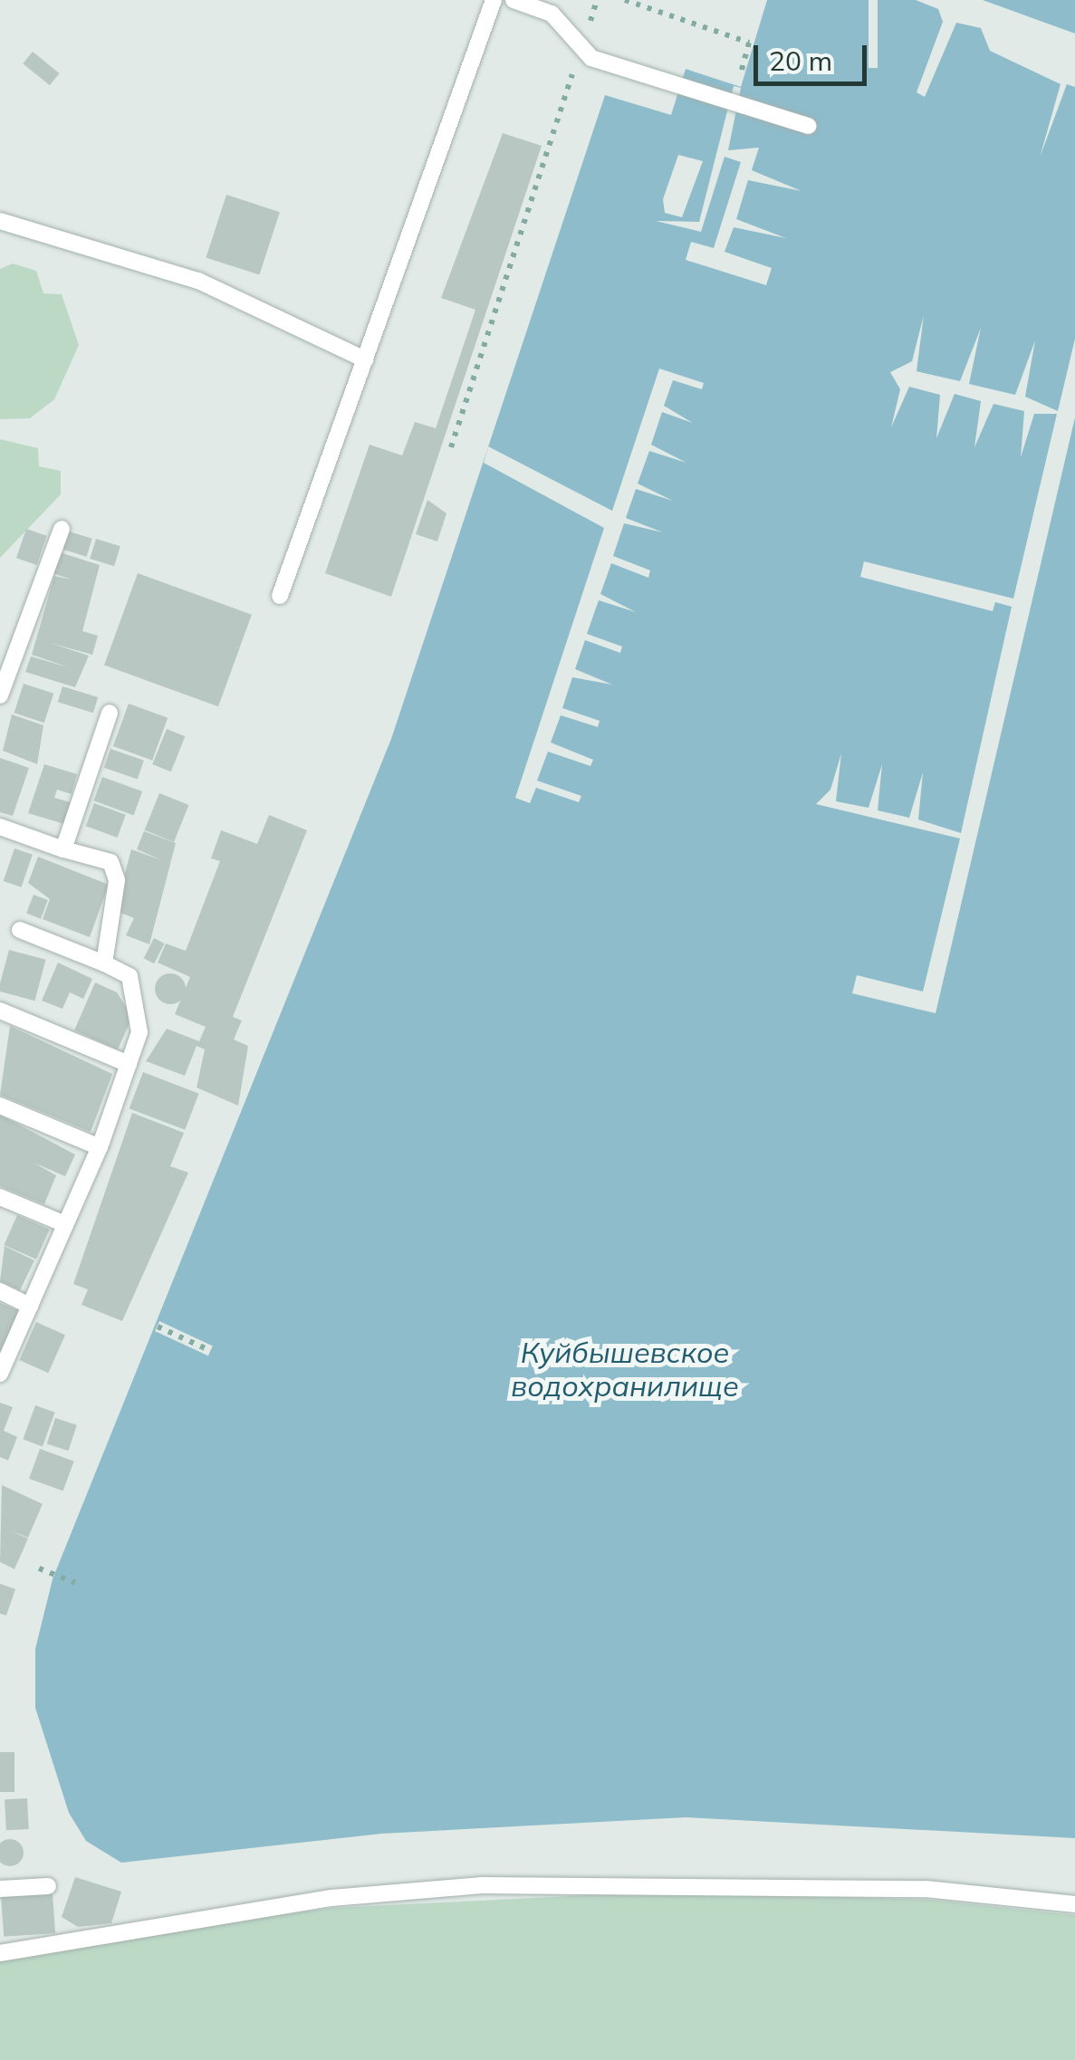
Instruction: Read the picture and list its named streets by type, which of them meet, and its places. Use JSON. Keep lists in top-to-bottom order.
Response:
{
  "water": ["Куйбышевское водохранилище"],
  "scale_bar": "20 m"
}
